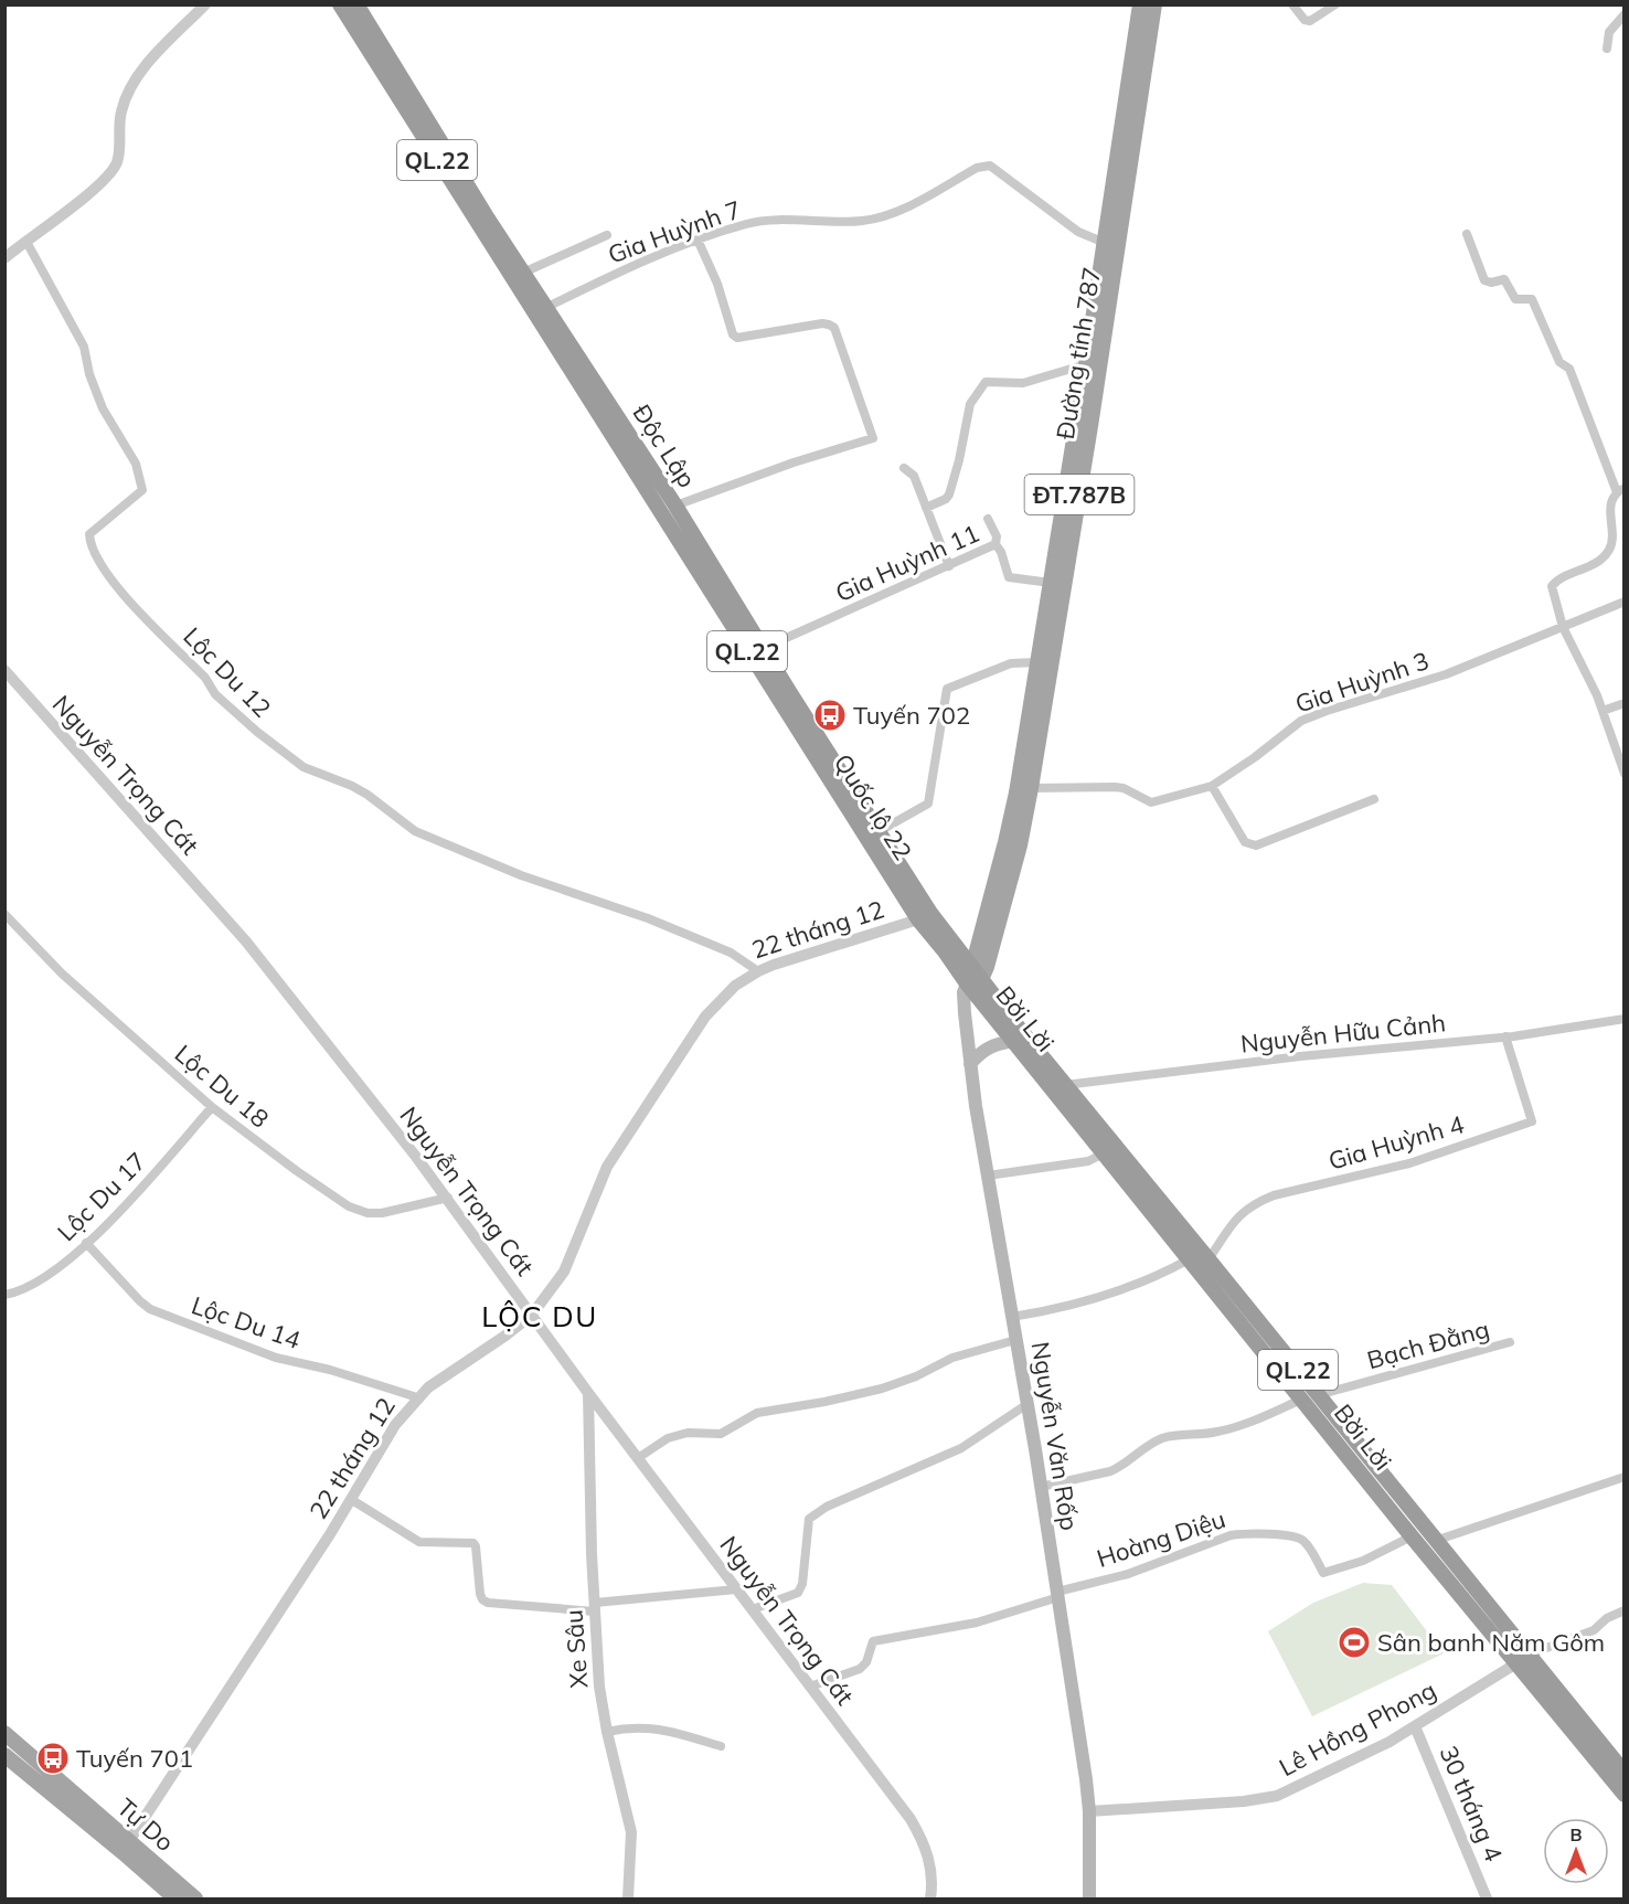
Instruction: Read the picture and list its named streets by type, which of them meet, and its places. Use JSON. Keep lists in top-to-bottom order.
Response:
{
  "streets": {
    "highway": [
      "QL.22",
      "Độc Lập",
      "Quốc lộ 22",
      "Bời Lời"
    ],
    "main road": [
      "Đường tỉnh 787",
      "ĐT.787B",
      "Nguyễn Văn Rốp",
      "Tự Do"
    ],
    "street": [
      "Gia Huỳnh 7",
      "Gia Huỳnh 11",
      "Lộc Du 12",
      "Gia Huỳnh 3",
      "Nguyễn Trọng Cát",
      "22 tháng 12",
      "Nguyễn Hữu Cảnh",
      "Lộc Du 18",
      "Gia Huỳnh 4",
      "Lộc Du 17",
      "Lộc Du 14",
      "Bạch Đằng",
      "Hoàng Diệu",
      "Xe Sâu",
      "Lê Hồng Phong",
      "30 tháng 4"
    ]
  },
  "crossings": [
    ["Gia Huỳnh 7", "Đường tỉnh 787"],
    ["Gia Huỳnh 7", "Độc Lập"],
    ["Gia Huỳnh 7", "Quốc lộ 22"],
    ["Đường tỉnh 787", "Gia Huỳnh 11"],
    ["Đường tỉnh 787", "Gia Huỳnh 3"],
    ["Đường tỉnh 787", "Quốc lộ 22"],
    ["Đường tỉnh 787", "Bời Lời"],
    ["Đường tỉnh 787", "Nguyễn Văn Rốp"],
    ["Độc Lập", "Gia Huỳnh 11"],
    ["Độc Lập", "Quốc lộ 22"],
    ["Độc Lập", "22 tháng 12"],
    ["Lộc Du 12", "22 tháng 12"],
    ["Nguyễn Trọng Cát", "22 tháng 12"],
    ["Nguyễn Trọng Cát", "Lộc Du 18"],
    ["Nguyễn Trọng Cát", "Hoàng Diệu"],
    ["Nguyễn Trọng Cát", "Xe Sâu"],
    ["Quốc lộ 22", "22 tháng 12"],
    ["Quốc lộ 22", "Bời Lời"],
    ["Quốc lộ 22", "Nguyễn Văn Rốp"],
    ["22 tháng 12", "Lộc Du 14"],
    ["22 tháng 12", "Tự Do"],
    ["Bời Lời", "Nguyễn Hữu Cảnh"],
    ["Bời Lời", "Gia Huỳnh 4"],
    ["Bời Lời", "Bạch Đằng"],
    ["Bời Lời", "Nguyễn Văn Rốp"],
    ["Bời Lời", "Hoàng Diệu"],
    ["Bời Lời", "Lê Hồng Phong"],
    ["Nguyễn Hữu Cảnh", "Gia Huỳnh 4"],
    ["Lộc Du 18", "Lộc Du 17"],
    ["Lộc Du 17", "Lộc Du 14"],
    ["Bạch Đằng", "Nguyễn Văn Rốp"],
    ["Nguyễn Văn Rốp", "Hoàng Diệu"],
    ["Nguyễn Văn Rốp", "Lê Hồng Phong"],
    ["Lê Hồng Phong", "30 tháng 4"]
  ],
  "districts": ["LỘC DU"],
  "places": {
    "bus stop": ["Tuyến 702", "Tuyến 701"],
    "sports": ["Sân banh Năm Gôm"]
  },
  "north": "top"
}
